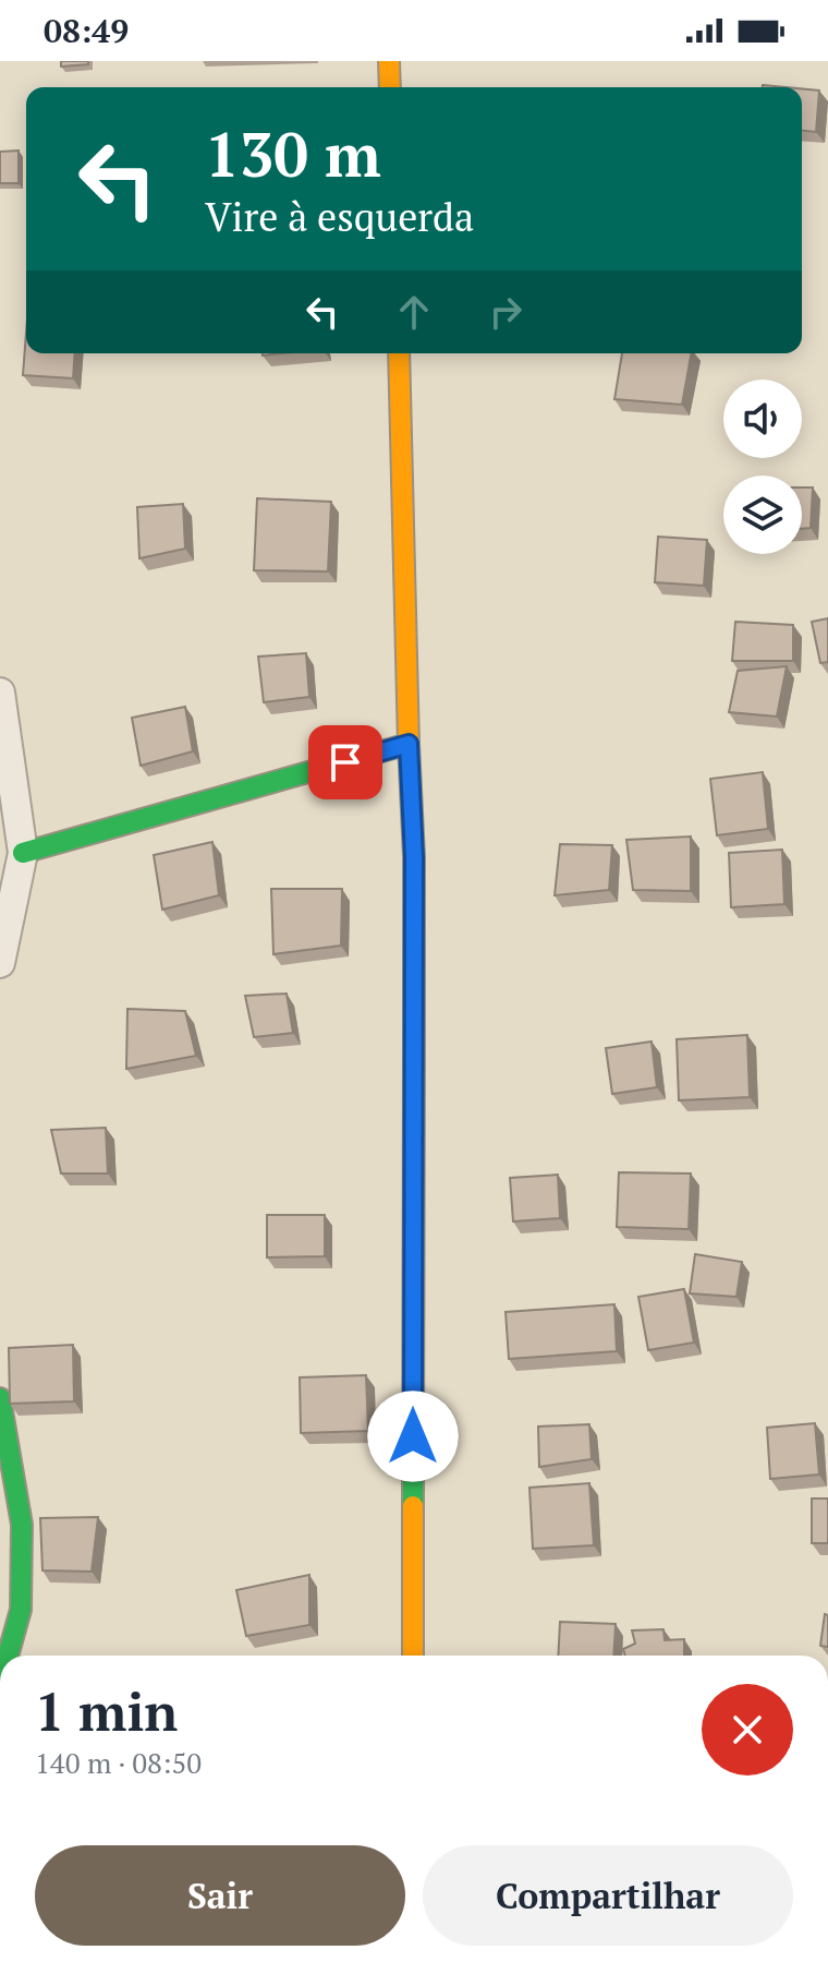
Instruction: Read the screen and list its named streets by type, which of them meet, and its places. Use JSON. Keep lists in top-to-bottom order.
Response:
{
  "page": {
    "status": "08:49",
    "turn": ["130 m", "Vire à esquerda"],
    "heading": ["1 min", "140 m · 08:50"],
    "buttons": ["Sair", "Compartilhar"]
  }
}
